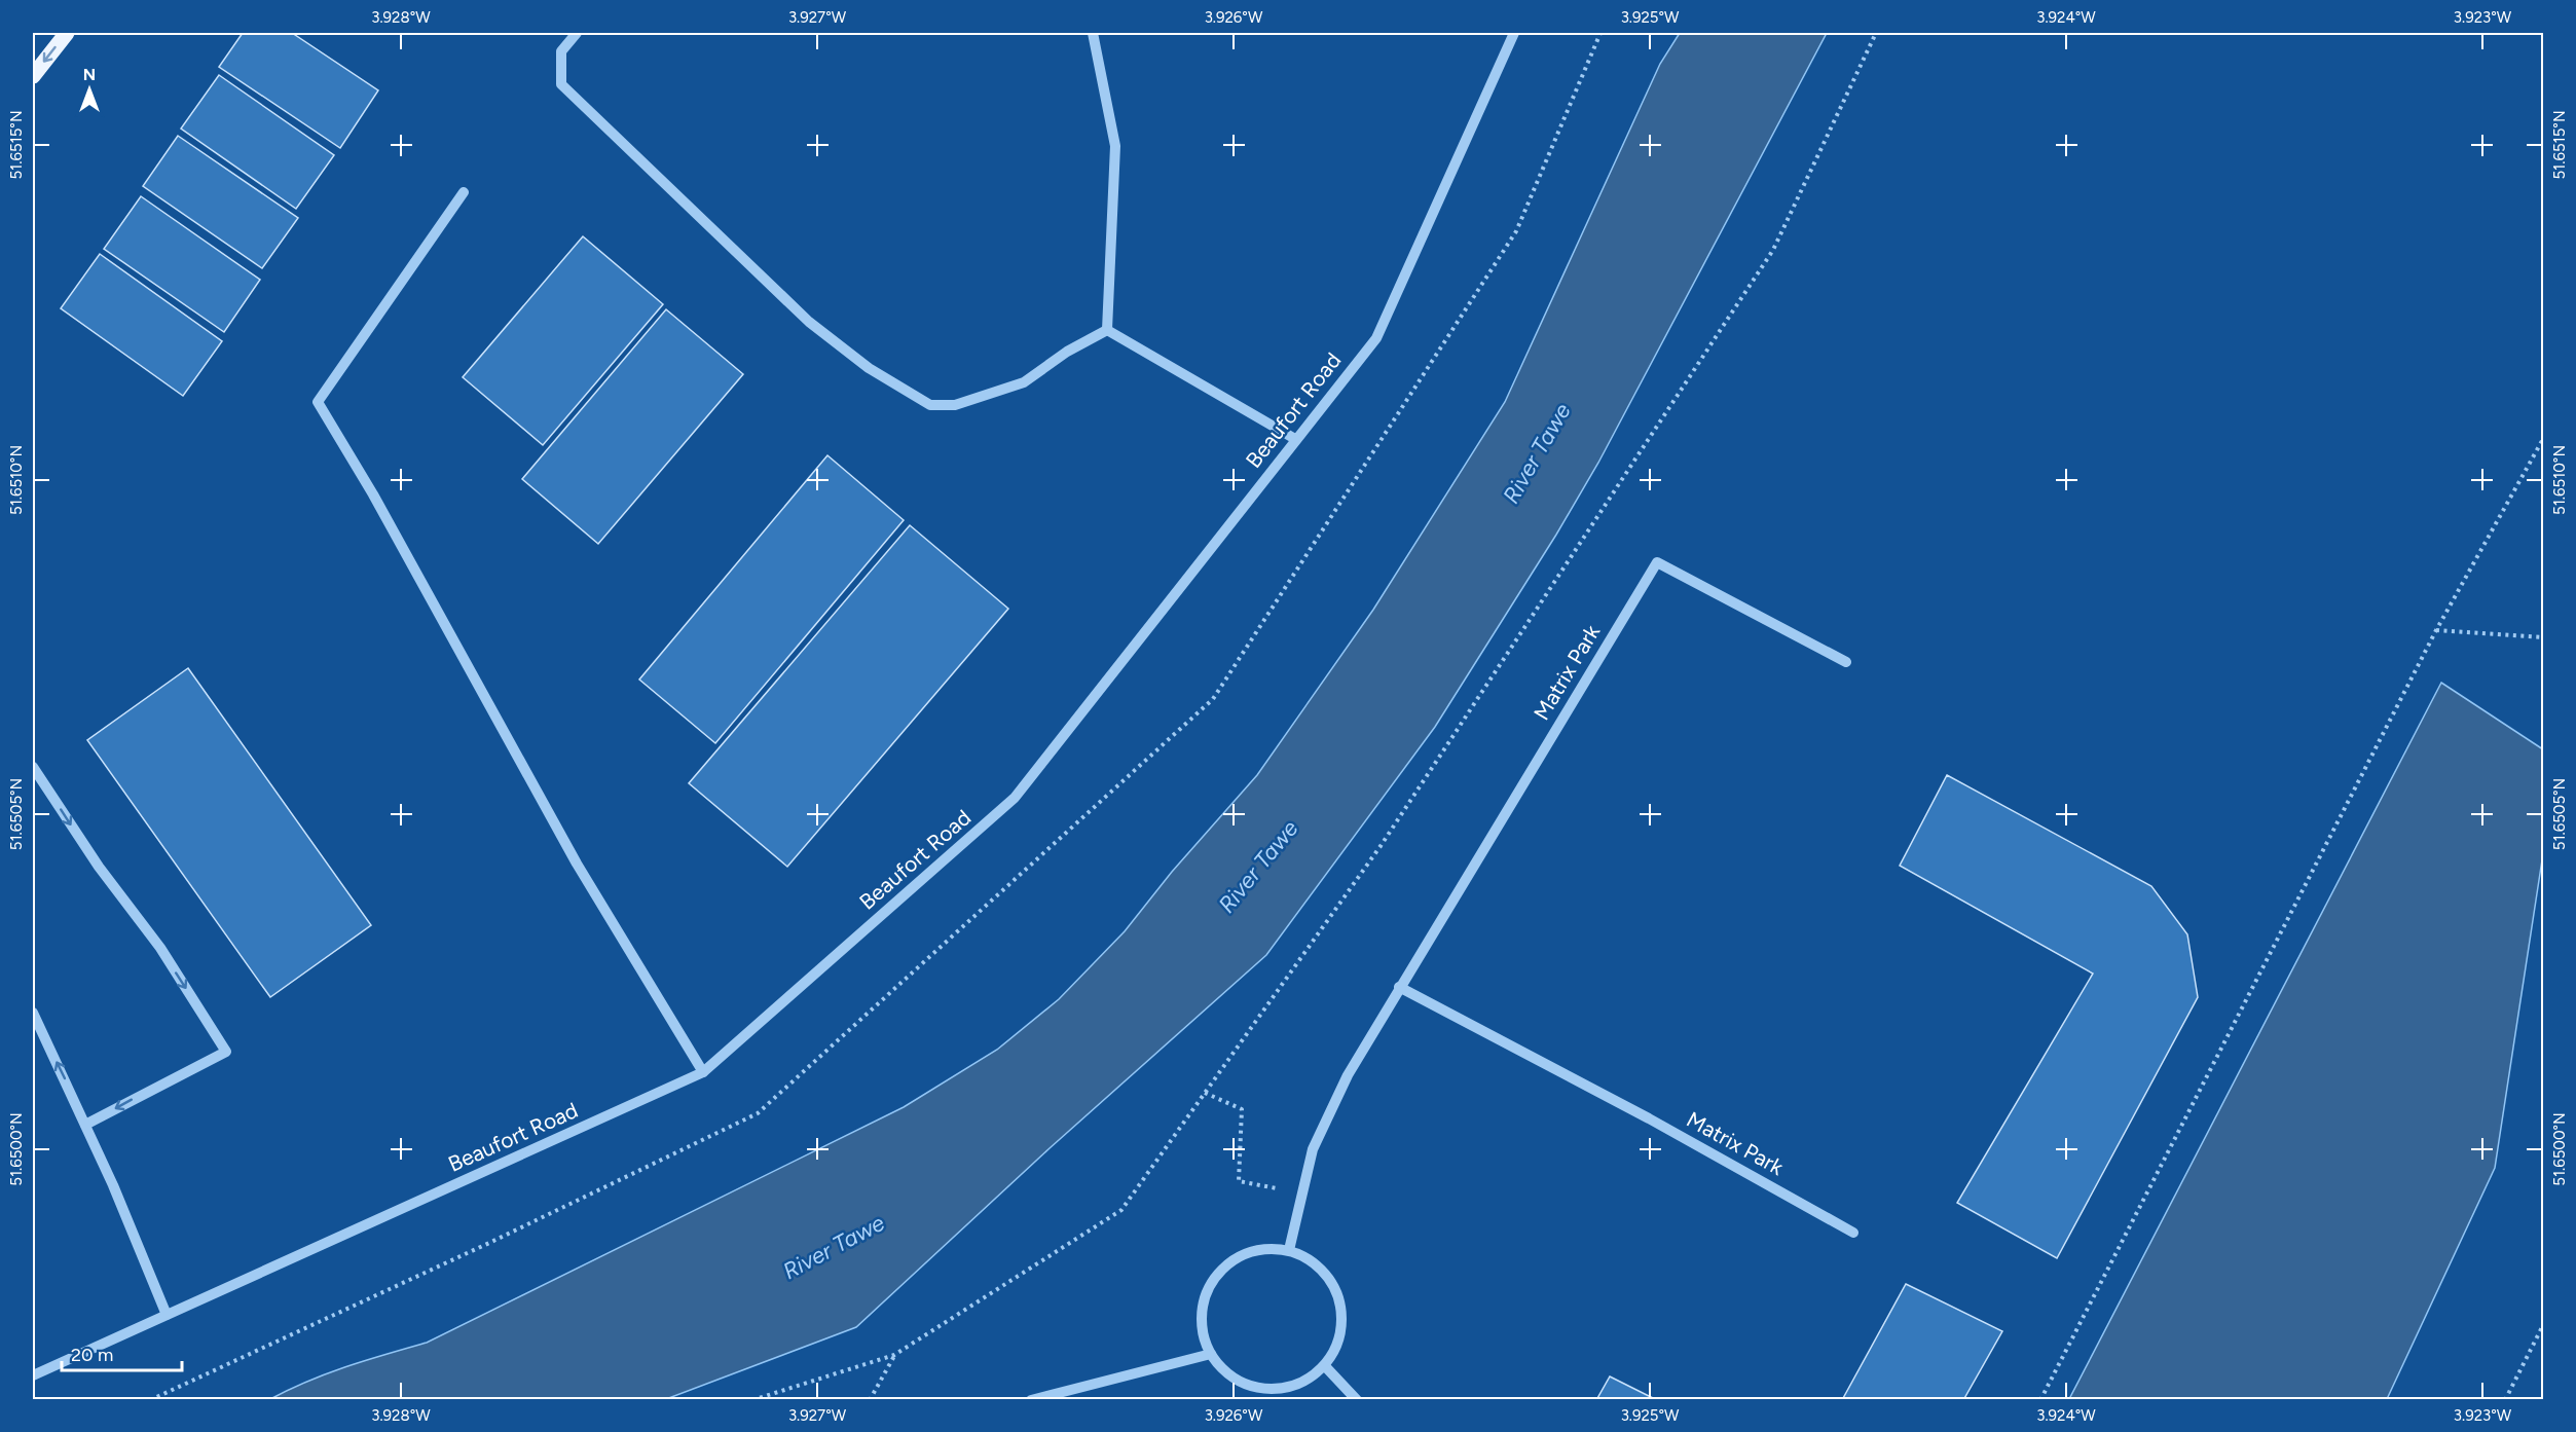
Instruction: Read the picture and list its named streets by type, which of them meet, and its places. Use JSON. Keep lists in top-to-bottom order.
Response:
{
  "streets": {
    "street": ["Beaufort Road", "Matrix Park"]
  },
  "water": ["River Tawe"],
  "scale_bar": "20 m",
  "north": "top",
  "coordinates": [
    "3.928°W",
    "3.927°W",
    "3.926°W",
    "3.925°W",
    "3.924°W",
    "3.923°W",
    "51.6515°N",
    "51.6510°N",
    "51.6505°N",
    "51.6500°N"
  ]
}
